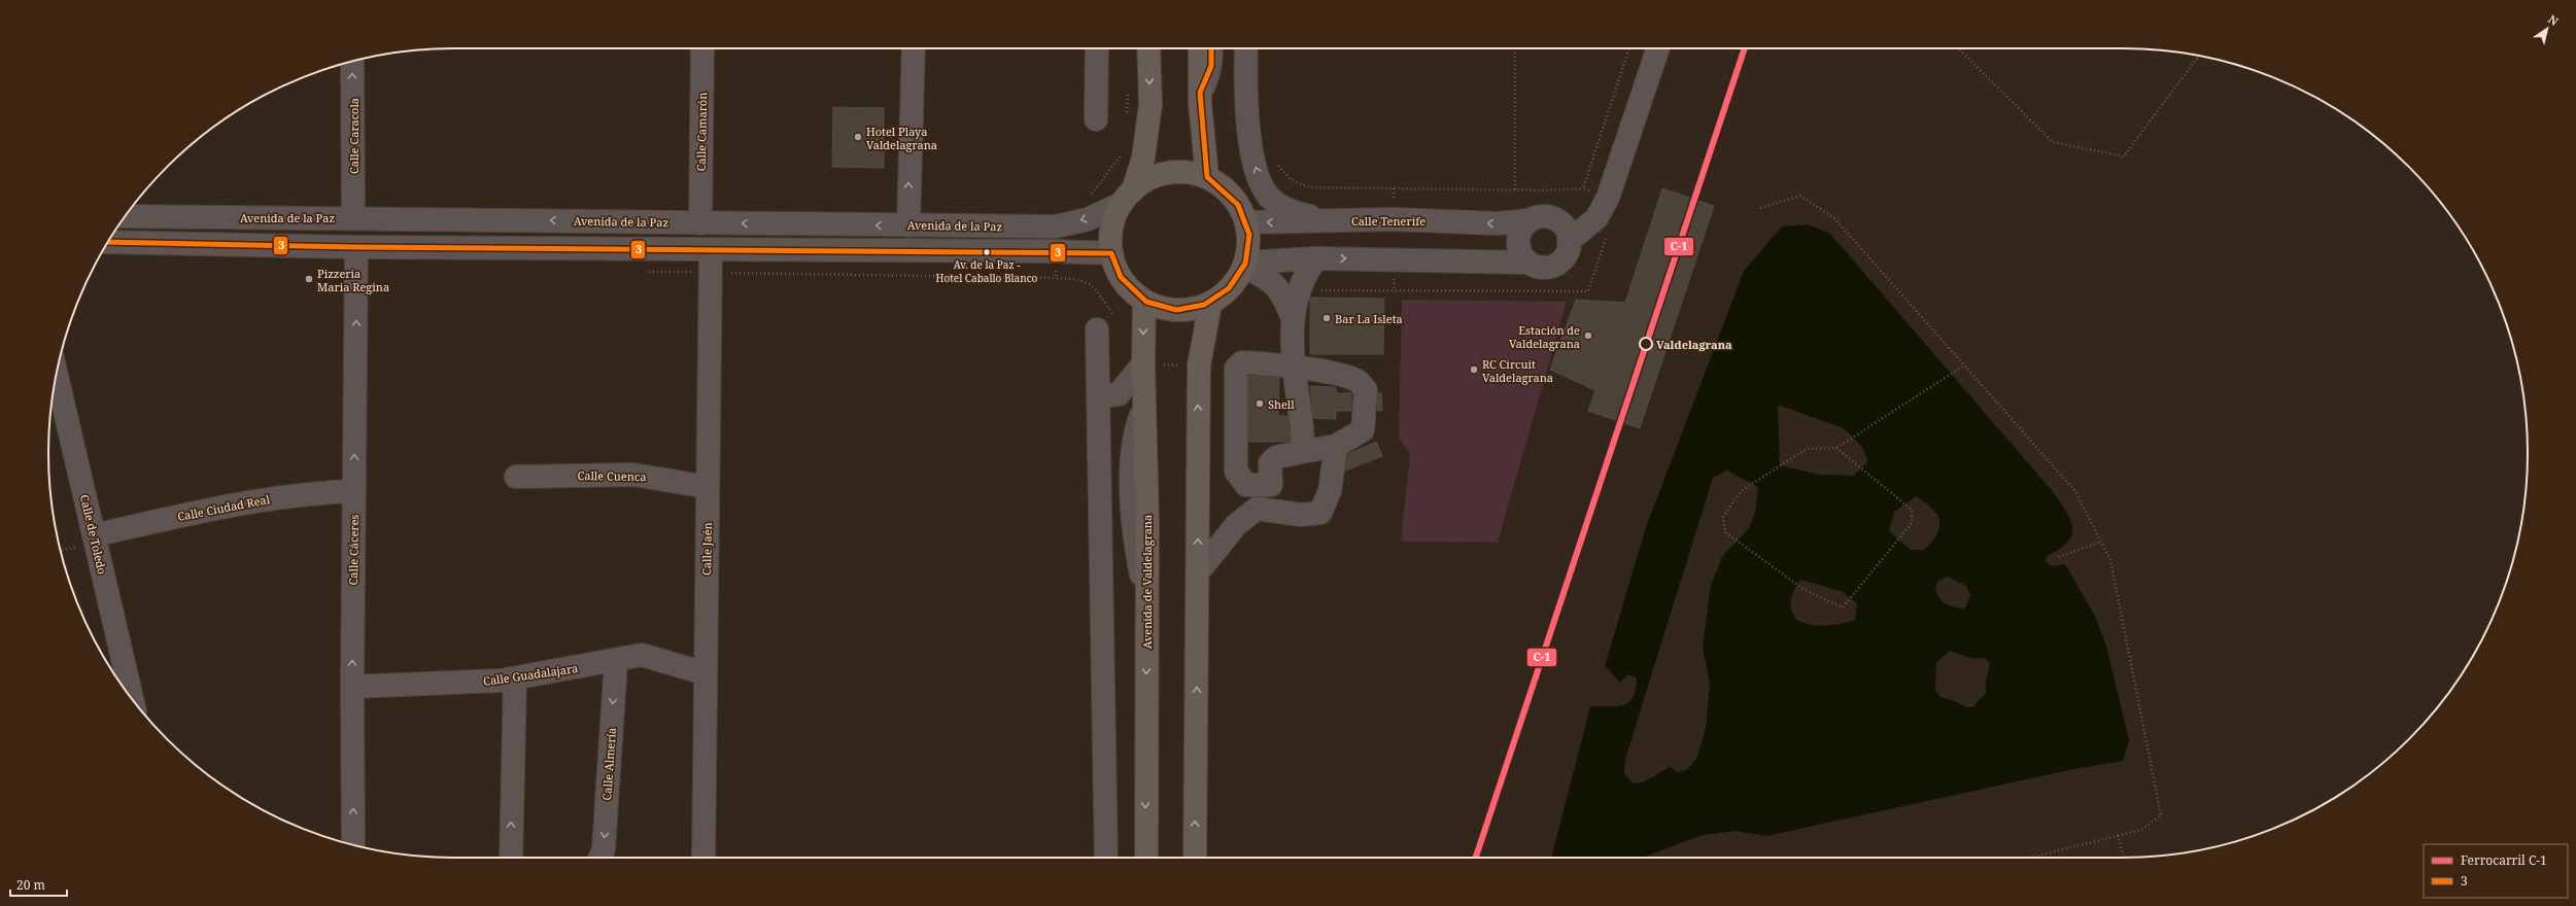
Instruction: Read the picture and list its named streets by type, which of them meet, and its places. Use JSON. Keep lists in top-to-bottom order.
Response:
{
  "streets": {
    "main road": ["Avenida de Valdelagrana"],
    "street": [
      "Calle Camarón",
      "Calle Caracola",
      "Avenida de la Paz",
      "Calle Tenerife",
      "Calle Cuenca",
      "Calle Ciudad Real",
      "Calle de Toledo",
      "Calle Jaén",
      "Calle Cáceres",
      "Calle Guadalajara",
      "Calle Almería"
    ]
  },
  "crossings": [
    ["Calle Camarón", "Avenida de la Paz"],
    ["Calle Caracola", "Avenida de la Paz"],
    ["Avenida de la Paz", "Calle Tenerife"],
    ["Avenida de la Paz", "Avenida de Valdelagrana"],
    ["Calle Tenerife", "Avenida de Valdelagrana"],
    ["Calle Cuenca", "Calle Jaén"],
    ["Calle Ciudad Real", "Calle de Toledo"],
    ["Calle Ciudad Real", "Calle Cáceres"],
    ["Calle Jaén", "Calle Guadalajara"],
    ["Calle Cáceres", "Calle Guadalajara"],
    ["Calle Guadalajara", "Calle Almería"]
  ],
  "one_way": ["Calle Caracola", "Calle Cáceres"],
  "places": [
    "Hotel Playa Valdelagrana",
    "Av. de la Paz - Hotel Caballo Blanco",
    "Pizzeria Maria Regina",
    "Bar La Isleta",
    "Estación de Valdelagrana",
    "Valdelagrana",
    "RC Circuit Valdelagrana",
    "Shell"
  ],
  "lines": ["rail line C-1", "transit line 3"],
  "legend": ["Ferrocarril C-1", "3"],
  "scale_bar": "20 m",
  "north": "top right"
}
